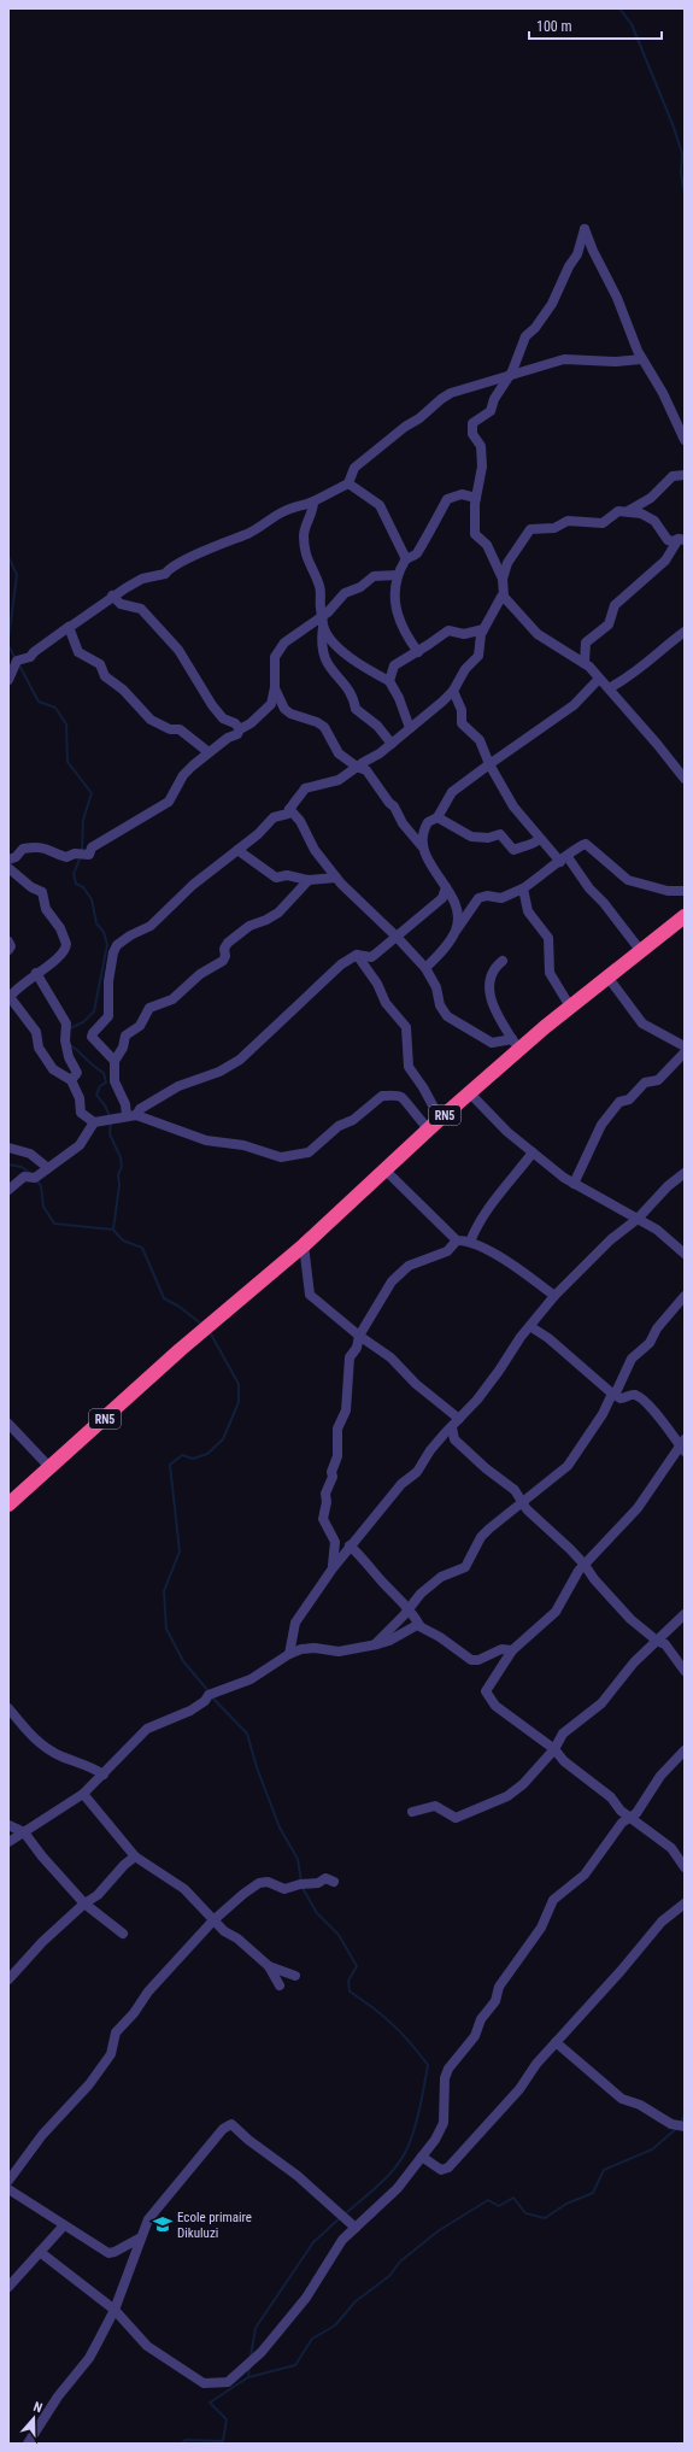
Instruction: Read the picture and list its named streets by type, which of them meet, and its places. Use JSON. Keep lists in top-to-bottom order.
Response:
{
  "streets": {
    "highway": ["RN5"]
  },
  "places": {
    "school or university": ["Ecole primaire Dikuluzi"]
  },
  "scale_bar": "100 m",
  "north": "top"
}
